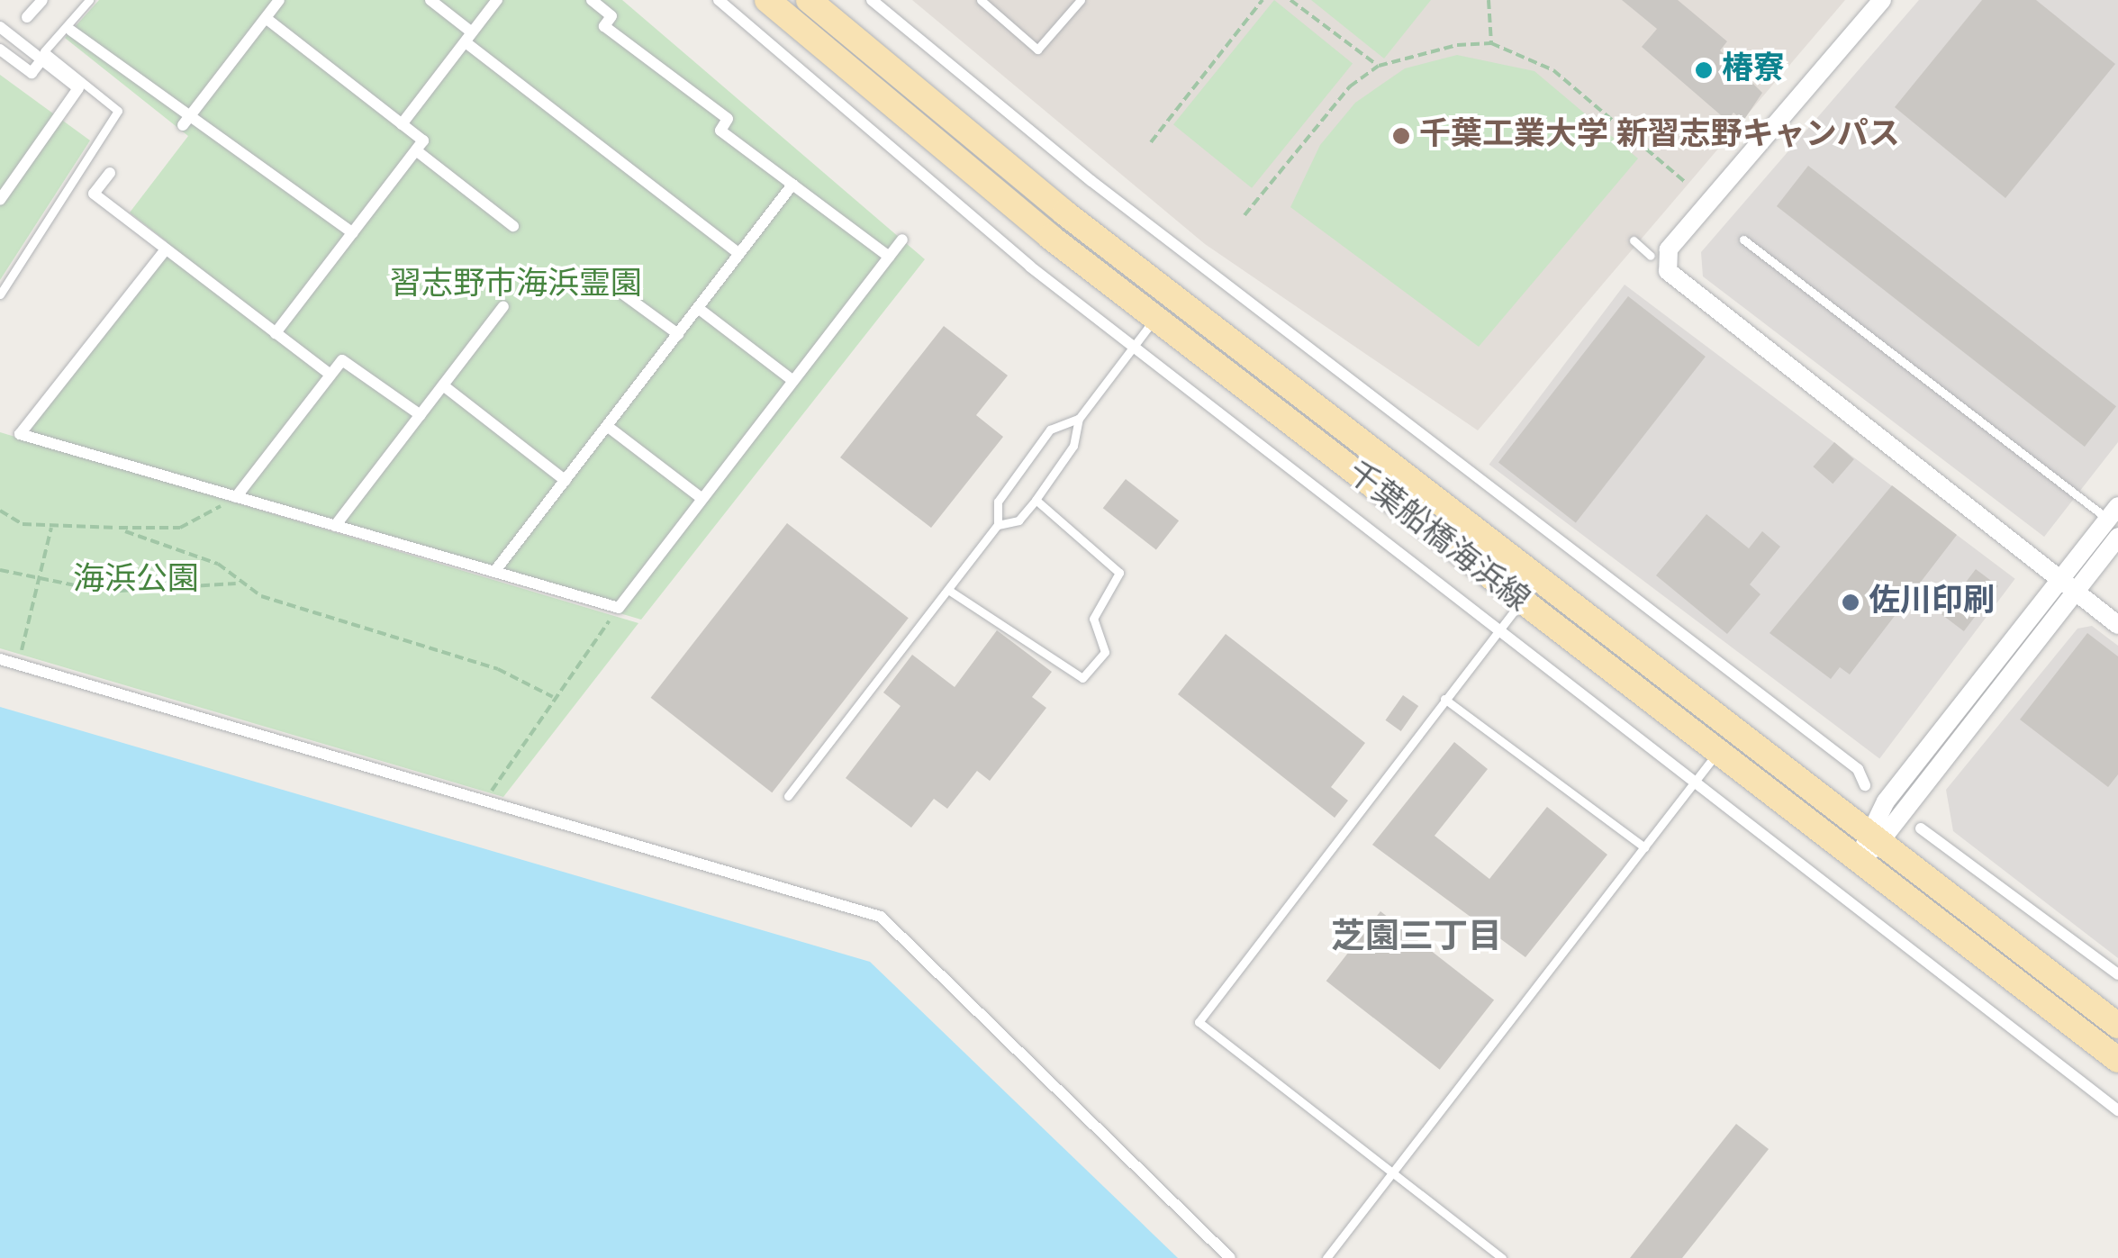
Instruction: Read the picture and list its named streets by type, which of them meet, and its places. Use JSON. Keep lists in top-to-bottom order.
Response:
{
  "streets": {
    "main road": ["千葉船橋海浜線"]
  },
  "districts": ["芝園三丁目"],
  "parks": ["習志野市海浜霊園", "海浜公園"],
  "places": ["椿寮", "千葉工業大学 新習志野キャンパス", "佐川印刷"]
}
